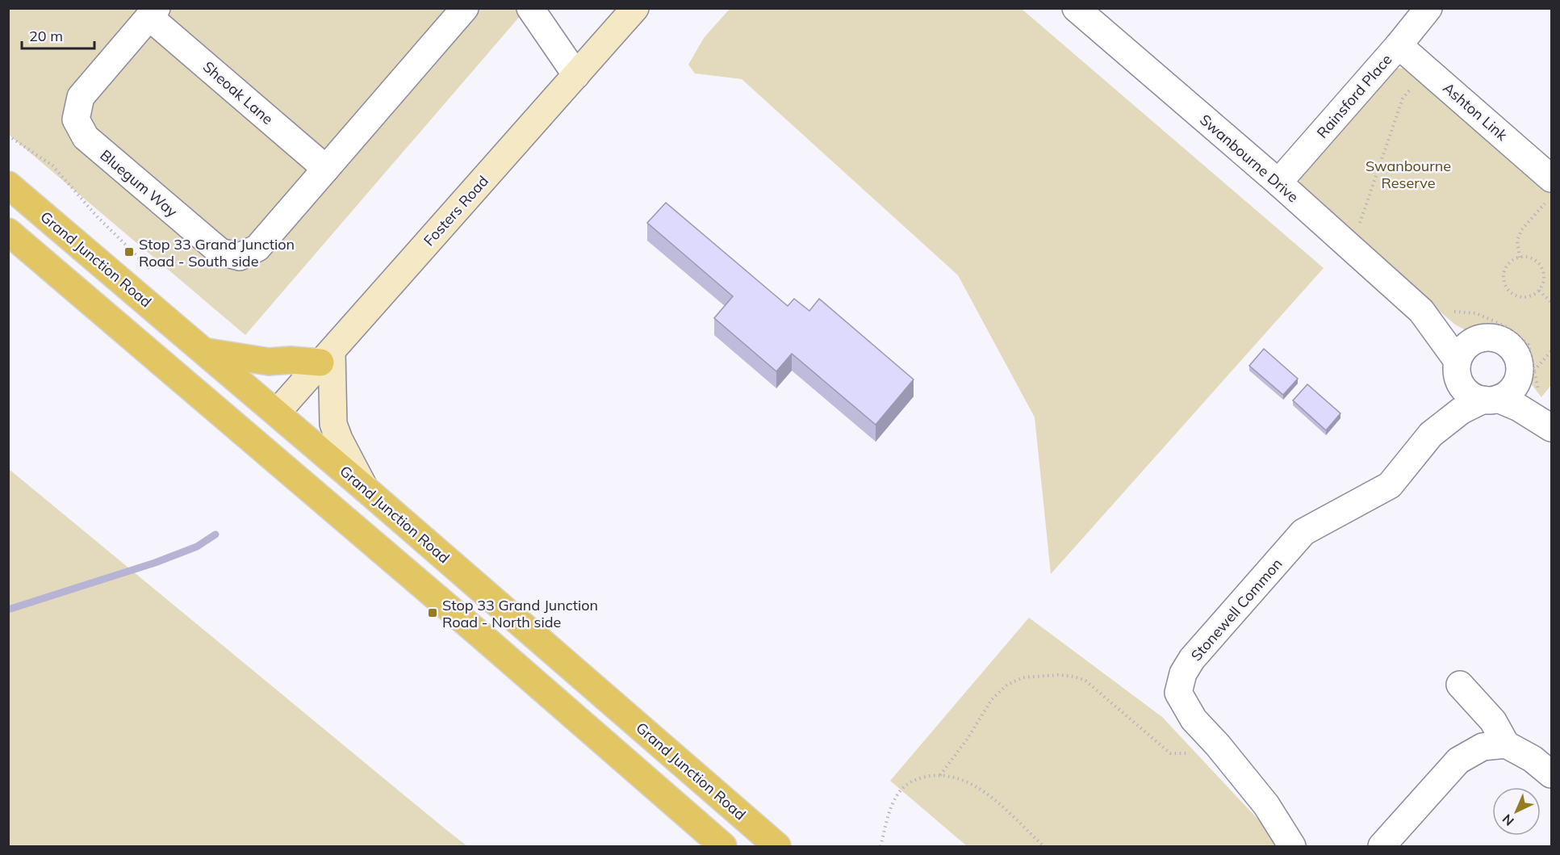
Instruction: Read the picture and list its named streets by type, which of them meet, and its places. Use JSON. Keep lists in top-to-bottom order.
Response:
{
  "streets": {
    "highway": ["Grand Junction Road"],
    "main road": ["Fosters Road"],
    "street": [
      "Sheoak Lane",
      "Rainsford Place",
      "Ashton Link",
      "Swanbourne Drive",
      "Bluegum Way",
      "Stonewell Common"
    ]
  },
  "crossings": [
    ["Sheoak Lane", "Bluegum Way"],
    ["Rainsford Place", "Ashton Link"],
    ["Rainsford Place", "Swanbourne Drive"],
    ["Swanbourne Drive", "Stonewell Common"],
    ["Fosters Road", "Grand Junction Road"]
  ],
  "parks": ["Swanbourne Reserve"],
  "places": {
    "transit": ["Stop 33 Grand Junction Road - South side", "Stop 33 Grand Junction Road - North side"]
  },
  "scale_bar": "20 m",
  "north": "bottom left"
}
